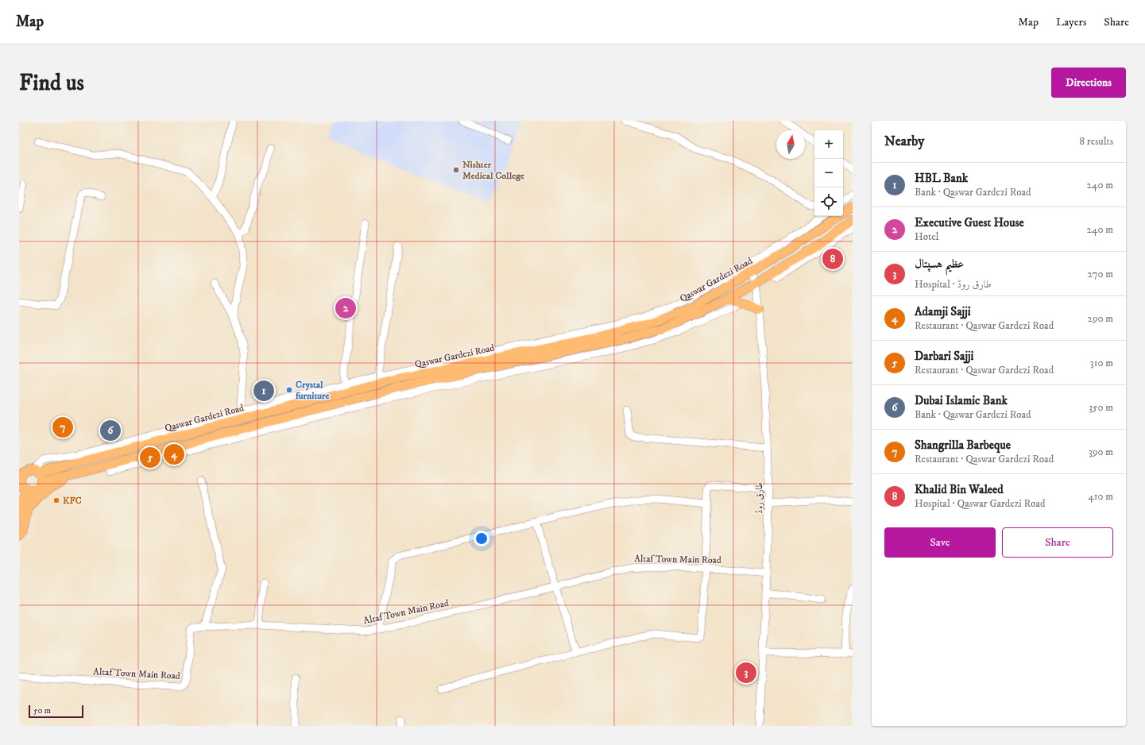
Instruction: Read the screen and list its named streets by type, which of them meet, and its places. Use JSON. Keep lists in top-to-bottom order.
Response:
{
  "streets": {
    "main road": ["Qaswar Gardezi Road"],
    "street": ["طارق روڈ", "Altaf Town Main Road"]
  },
  "crossings": [
    ["Qaswar Gardezi Road", "طارق روڈ"],
    ["طارق روڈ", "Altaf Town Main Road"]
  ],
  "places": ["Nishter Medical College", "Crystal furniture", "KFC"],
  "scale_bar": "50 m",
  "north": "top",
  "page": {
    "header": "Map",
    "nav": ["Map", "Layers", "Share"],
    "buttons": [
      "Directions",
      ["Save", "Share"]
    ],
    "title": "Find us",
    "heading": ["Nearby", "8 results"],
    "map_buttons": ["+", "−"],
    "list": [
      {
        "mark": "1",
        "name": "HBL Bank",
        "note": "Bank · Qaswar Gardezi Road",
        "value": "240 m"
      },
      {
        "mark": "2",
        "name": "Executive Guest House",
        "note": "Hotel",
        "value": "240 m"
      },
      {
        "mark": "3",
        "name": "عظیم ہسپتال",
        "note": "Hospital · طارق روڈ",
        "value": "270 m"
      },
      {
        "mark": "4",
        "name": "Adamji Sajji",
        "note": "Restaurant · Qaswar Gardezi Road",
        "value": "290 m"
      },
      {
        "mark": "5",
        "name": "Darbari Sajji",
        "note": "Restaurant · Qaswar Gardezi Road",
        "value": "310 m"
      },
      {
        "mark": "6",
        "name": "Dubai Islamic Bank",
        "note": "Bank · Qaswar Gardezi Road",
        "value": "350 m"
      },
      {
        "mark": "7",
        "name": "Shangrilla Barbeque",
        "note": "Restaurant · Qaswar Gardezi Road",
        "value": "390 m"
      },
      {
        "mark": "8",
        "name": "Khalid Bin Waleed",
        "note": "Hospital · Qaswar Gardezi Road",
        "value": "410 m"
      }
    ],
    "pins": [
      "8",
      "2",
      "1",
      "7",
      "6",
      "4",
      "5",
      "3"
    ],
    "scale": "50 m"
  }
}
